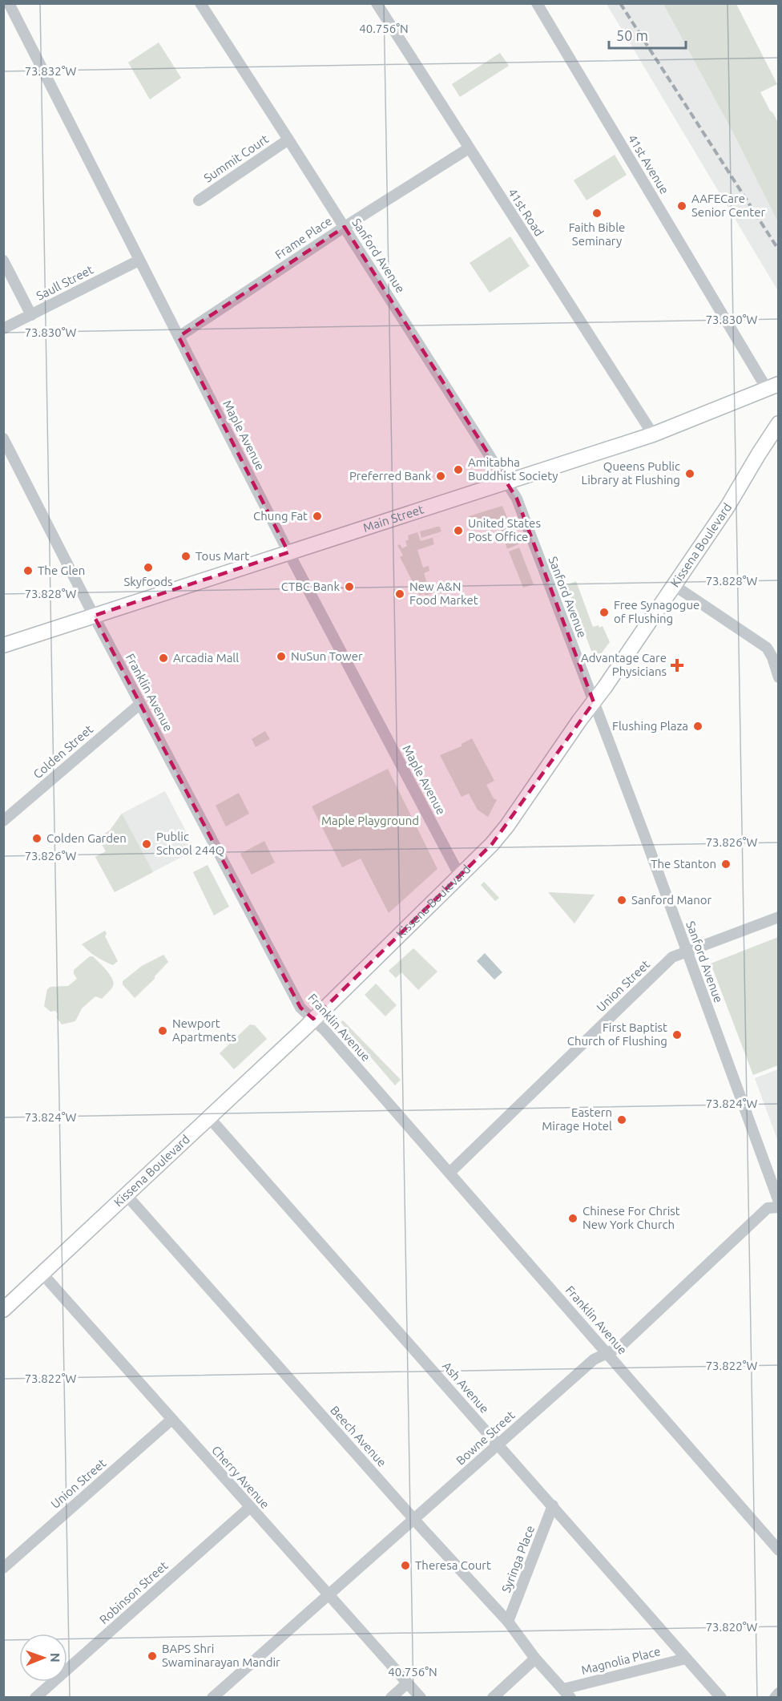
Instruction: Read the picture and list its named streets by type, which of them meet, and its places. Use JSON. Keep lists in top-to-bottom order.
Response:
{
  "streets": {
    "main road": ["Main Street", "Kissena Boulevard"],
    "street": [
      "Summit Court",
      "41st Avenue",
      "41st Road",
      "Frame Place",
      "Sanford Avenue",
      "Saull Street",
      "Maple Avenue",
      "Franklin Avenue",
      "Colden Street",
      "Union Street",
      "Ash Avenue",
      "Beech Avenue",
      "Bowne Street",
      "Cherry Avenue",
      "Syringa Place",
      "Robinson Street",
      "Magnolia Place"
    ]
  },
  "crossings": [
    ["Summit Court", "Sanford Avenue"],
    ["41st Avenue", "Main Street"],
    ["41st Road", "Frame Place"],
    ["41st Road", "Main Street"],
    ["Frame Place", "Sanford Avenue"],
    ["Frame Place", "Maple Avenue"],
    ["Sanford Avenue", "Main Street"],
    ["Sanford Avenue", "Kissena Boulevard"],
    ["Sanford Avenue", "Union Street"],
    ["Saull Street", "Maple Avenue"],
    ["Maple Avenue", "Main Street"],
    ["Maple Avenue", "Kissena Boulevard"],
    ["Main Street", "Franklin Avenue"],
    ["Kissena Boulevard", "Franklin Avenue"],
    ["Kissena Boulevard", "Ash Avenue"],
    ["Kissena Boulevard", "Beech Avenue"],
    ["Kissena Boulevard", "Cherry Avenue"],
    ["Franklin Avenue", "Colden Street"],
    ["Franklin Avenue", "Union Street"],
    ["Franklin Avenue", "Bowne Street"],
    ["Union Street", "Cherry Avenue"],
    ["Ash Avenue", "Bowne Street"],
    ["Ash Avenue", "Syringa Place"],
    ["Ash Avenue", "Magnolia Place"],
    ["Beech Avenue", "Bowne Street"],
    ["Beech Avenue", "Syringa Place"],
    ["Beech Avenue", "Magnolia Place"],
    ["Bowne Street", "Cherry Avenue"],
    ["Cherry Avenue", "Robinson Street"]
  ],
  "parks": ["Maple Playground"],
  "places": {
    "other": [
      "AAFECare Senior Center",
      "Faith Bible Seminary",
      "Amitabha Buddhist Society",
      "Queens Public Library at Flushing",
      "Preferred Bank",
      "Chung Fat",
      "United States Post Office",
      "Tous Mart",
      "Skyfoods",
      "The Glen",
      "CTBC Bank",
      "New A&N Food Market",
      "Free Synagogue of Flushing",
      "NuSun Tower",
      "Arcadia Mall",
      "Flushing Plaza",
      "Colden Garden",
      "Public School 244Q",
      "The Stanton",
      "Sanford Manor",
      "Newport Apartments",
      "First Baptist Church of Flushing",
      "Eastern Mirage Hotel",
      "Chinese For Christ New York Church",
      "Theresa Court",
      "BAPS Shri Swaminarayan Mandir"
    ],
    "health": ["Advantage Care Physicians"]
  },
  "scale_bar": "50 m",
  "north": "right",
  "coordinates": [
    "40.756°N",
    "73.832°W",
    "73.830°W",
    "73.828°W",
    "73.826°W",
    "73.824°W",
    "73.822°W",
    "73.820°W"
  ]
}
